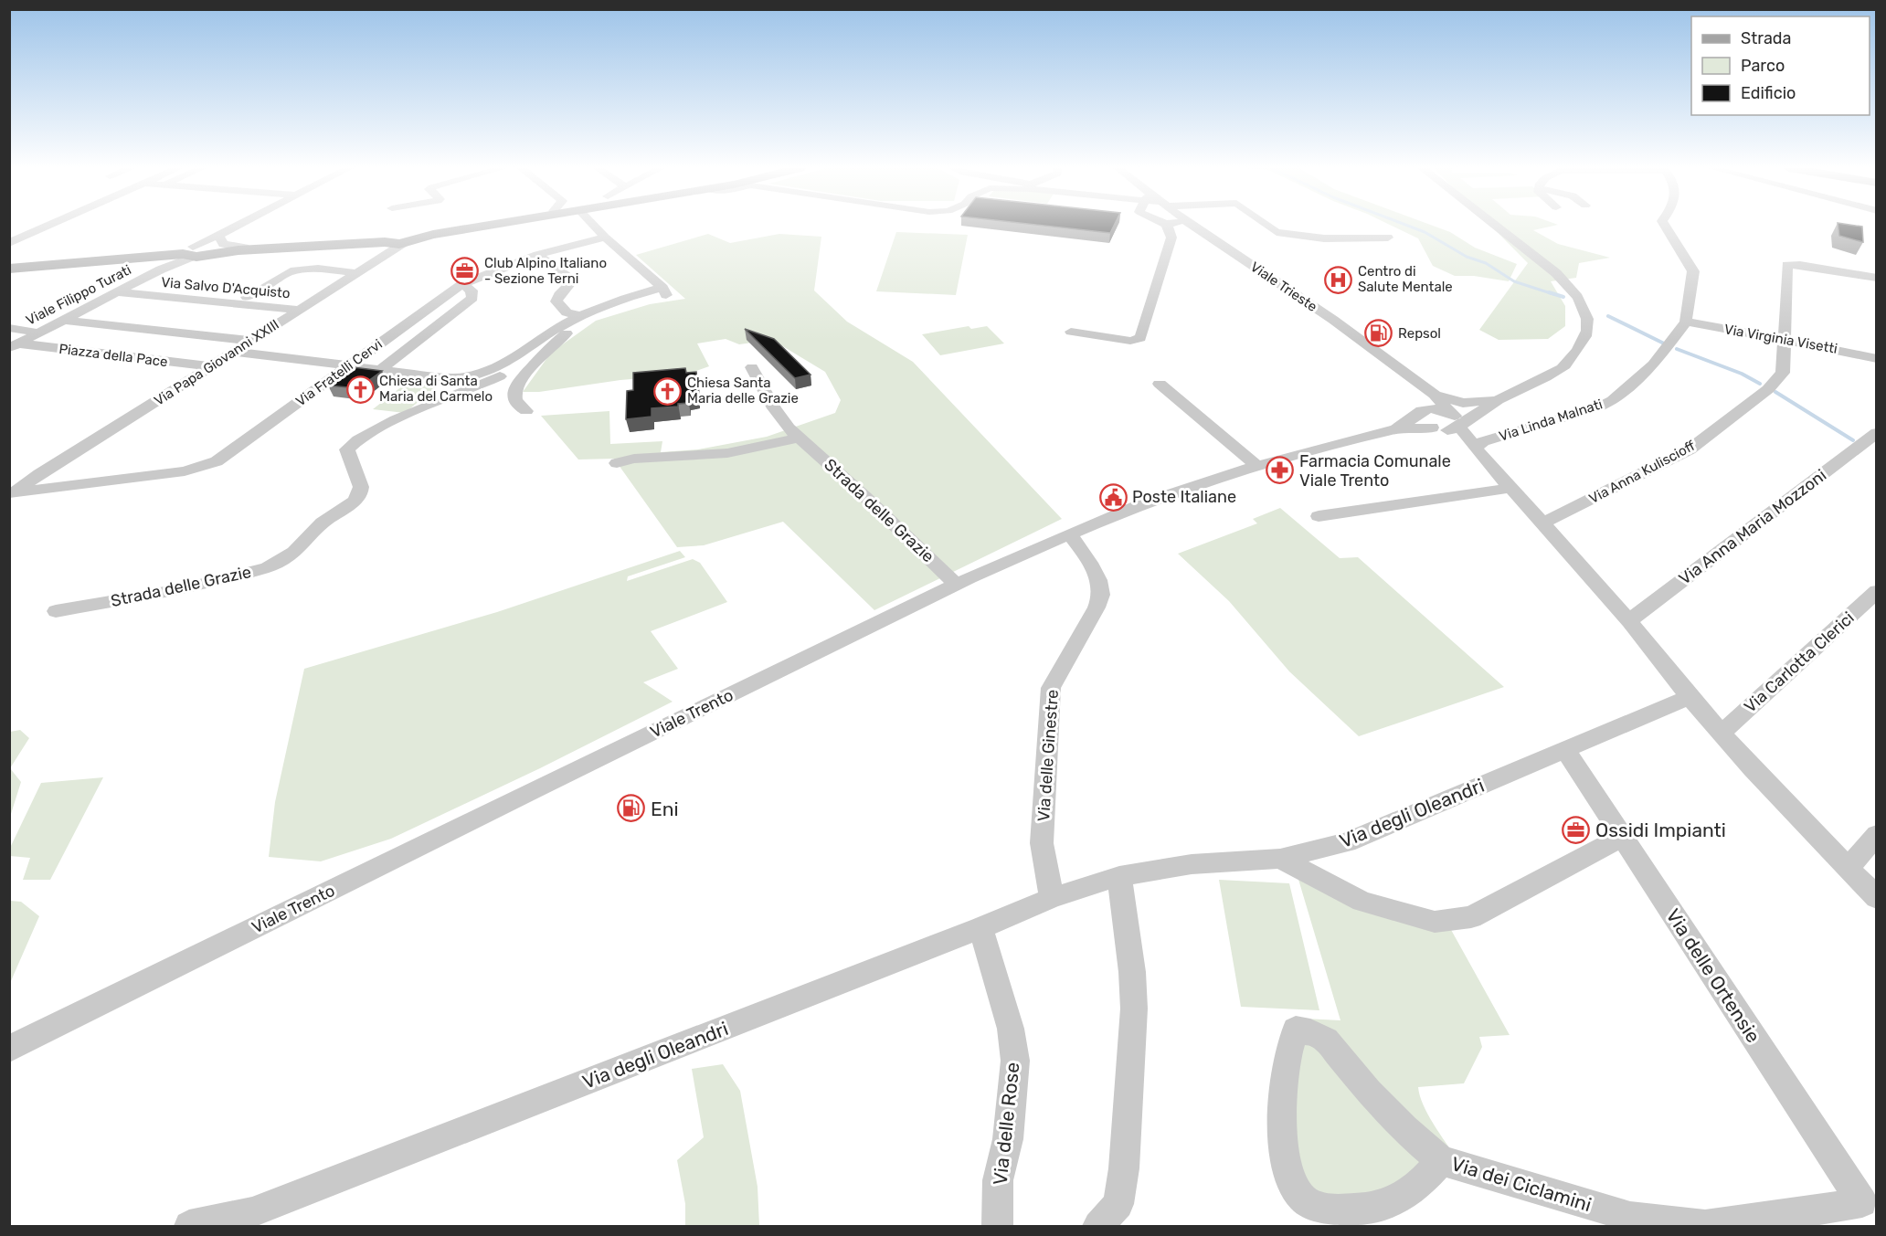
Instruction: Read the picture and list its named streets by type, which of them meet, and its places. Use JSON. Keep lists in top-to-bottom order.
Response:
{
  "streets": {
    "street": [
      "Viale Trieste",
      "Via Salvo D'Acquisto",
      "Viale Filippo Turati",
      "Via Virginia Visetti",
      "Piazza della Pace",
      "Via Papa Giovanni XXIII",
      "Via Fratelli Cervi",
      "Via Linda Malnati",
      "Via Anna Kuliscioff",
      "Strada delle Grazie",
      "Via Anna Maria Mozzoni",
      "Via Carlotta Clerici",
      "Viale Trento",
      "Via delle Ginestre",
      "Via degli Oleandri",
      "Via delle Ortensie",
      "Via delle Rose",
      "Via dei Ciclamini"
    ]
  },
  "crossings": [
    ["Viale Trieste", "Via Linda Malnati"],
    ["Viale Trieste", "Via Anna Kuliscioff"],
    ["Viale Trieste", "Via Anna Maria Mozzoni"],
    ["Viale Trieste", "Via Carlotta Clerici"],
    ["Viale Trieste", "Via degli Oleandri"],
    ["Via Salvo D'Acquisto", "Viale Filippo Turati"],
    ["Via Salvo D'Acquisto", "Via Papa Giovanni XXIII"],
    ["Viale Filippo Turati", "Piazza della Pace"],
    ["Via Virginia Visetti", "Via Linda Malnati"],
    ["Via Virginia Visetti", "Via Anna Kuliscioff"],
    ["Piazza della Pace", "Via Papa Giovanni XXIII"],
    ["Via Papa Giovanni XXIII", "Via Fratelli Cervi"],
    ["Strada delle Grazie", "Viale Trento"],
    ["Viale Trento", "Via delle Ginestre"],
    ["Via delle Ginestre", "Via degli Oleandri"],
    ["Via degli Oleandri", "Via delle Ortensie"],
    ["Via degli Oleandri", "Via delle Rose"],
    ["Via delle Ortensie", "Via dei Ciclamini"]
  ],
  "places": {
    "office": ["Club Alpino Italiano - Sezione Terni", "Ossidi Impianti"],
    "hospital": ["Centro di Salute Mentale"],
    "fuel station": ["Repsol", "Eni"],
    "church": ["Chiesa di Santa Maria del Carmelo", "Chiesa Santa Maria delle Grazie"],
    "pharmacy": ["Farmacia Comunale Viale Trento"],
    "public building": ["Poste Italiane"]
  },
  "legend": ["Strada", "Parco", "Edificio"]
}
